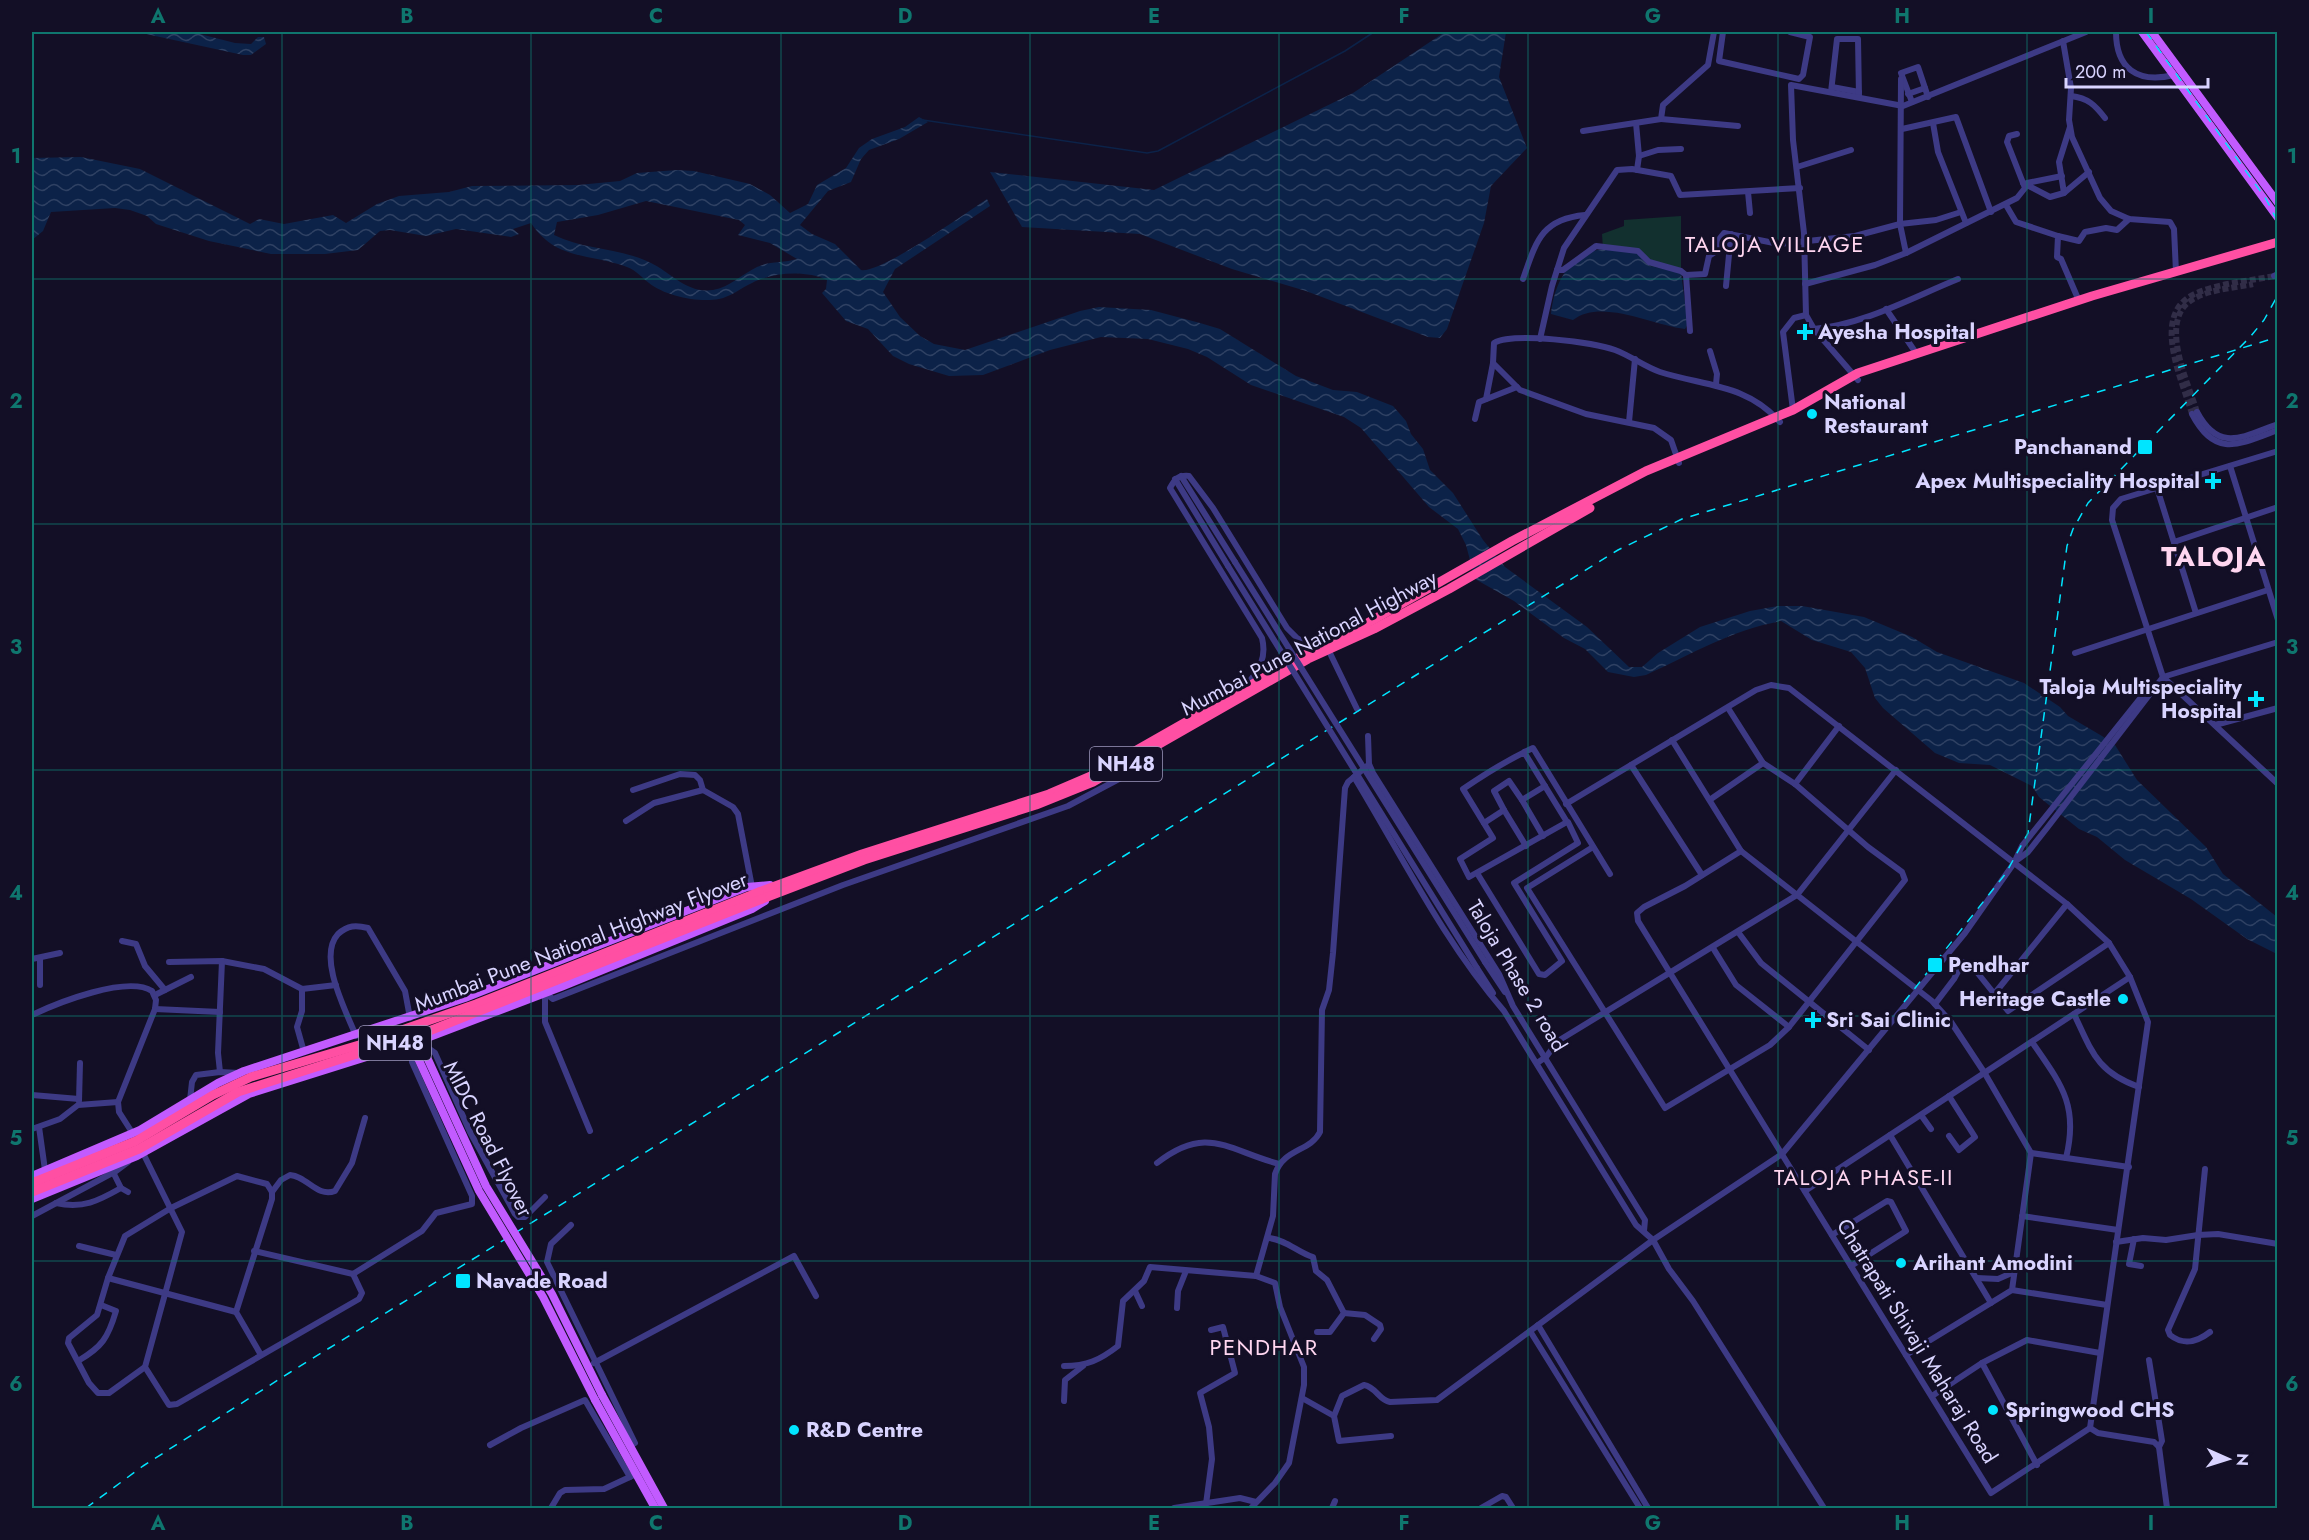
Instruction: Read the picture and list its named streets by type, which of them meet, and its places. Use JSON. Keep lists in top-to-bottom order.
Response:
{
  "streets": {
    "highway": ["Mumbai Pune National Highway", "NH48", "Mumbai Pune National Highway Flyover"],
    "main road": ["MIDC Road Flyover"],
    "street": ["Taloja Phase 2 road", "Chatrapati Shivaji Maharaj Road"]
  },
  "crossings": [
    ["Mumbai Pune National Highway", "NH48"],
    ["Mumbai Pune National Highway", "Mumbai Pune National Highway Flyover"]
  ],
  "districts": [
    "TALOJA VILLAGE",
    "TALOJA",
    "TALOJA PHASE-II",
    "PENDHAR"
  ],
  "places": {
    "health": [
      "Ayesha Hospital",
      "Apex Multispeciality Hospital",
      "Taloja Multispeciality Hospital",
      "Sri Sai Clinic"
    ],
    "other": [
      "National Restaurant",
      "Heritage Castle",
      "Arihant Amodini",
      "Springwood CHS",
      "R&D Centre"
    ],
    "transit": ["Panchanand", "Pendhar", "Navade Road"]
  },
  "scale_bar": "200 m",
  "north": "right",
  "grid": {
    "columns": [
      "A",
      "B",
      "C",
      "D",
      "E",
      "F",
      "G",
      "H",
      "I"
    ],
    "rows": [
      "1",
      "2",
      "3",
      "4",
      "5",
      "6"
    ]
  }
}
